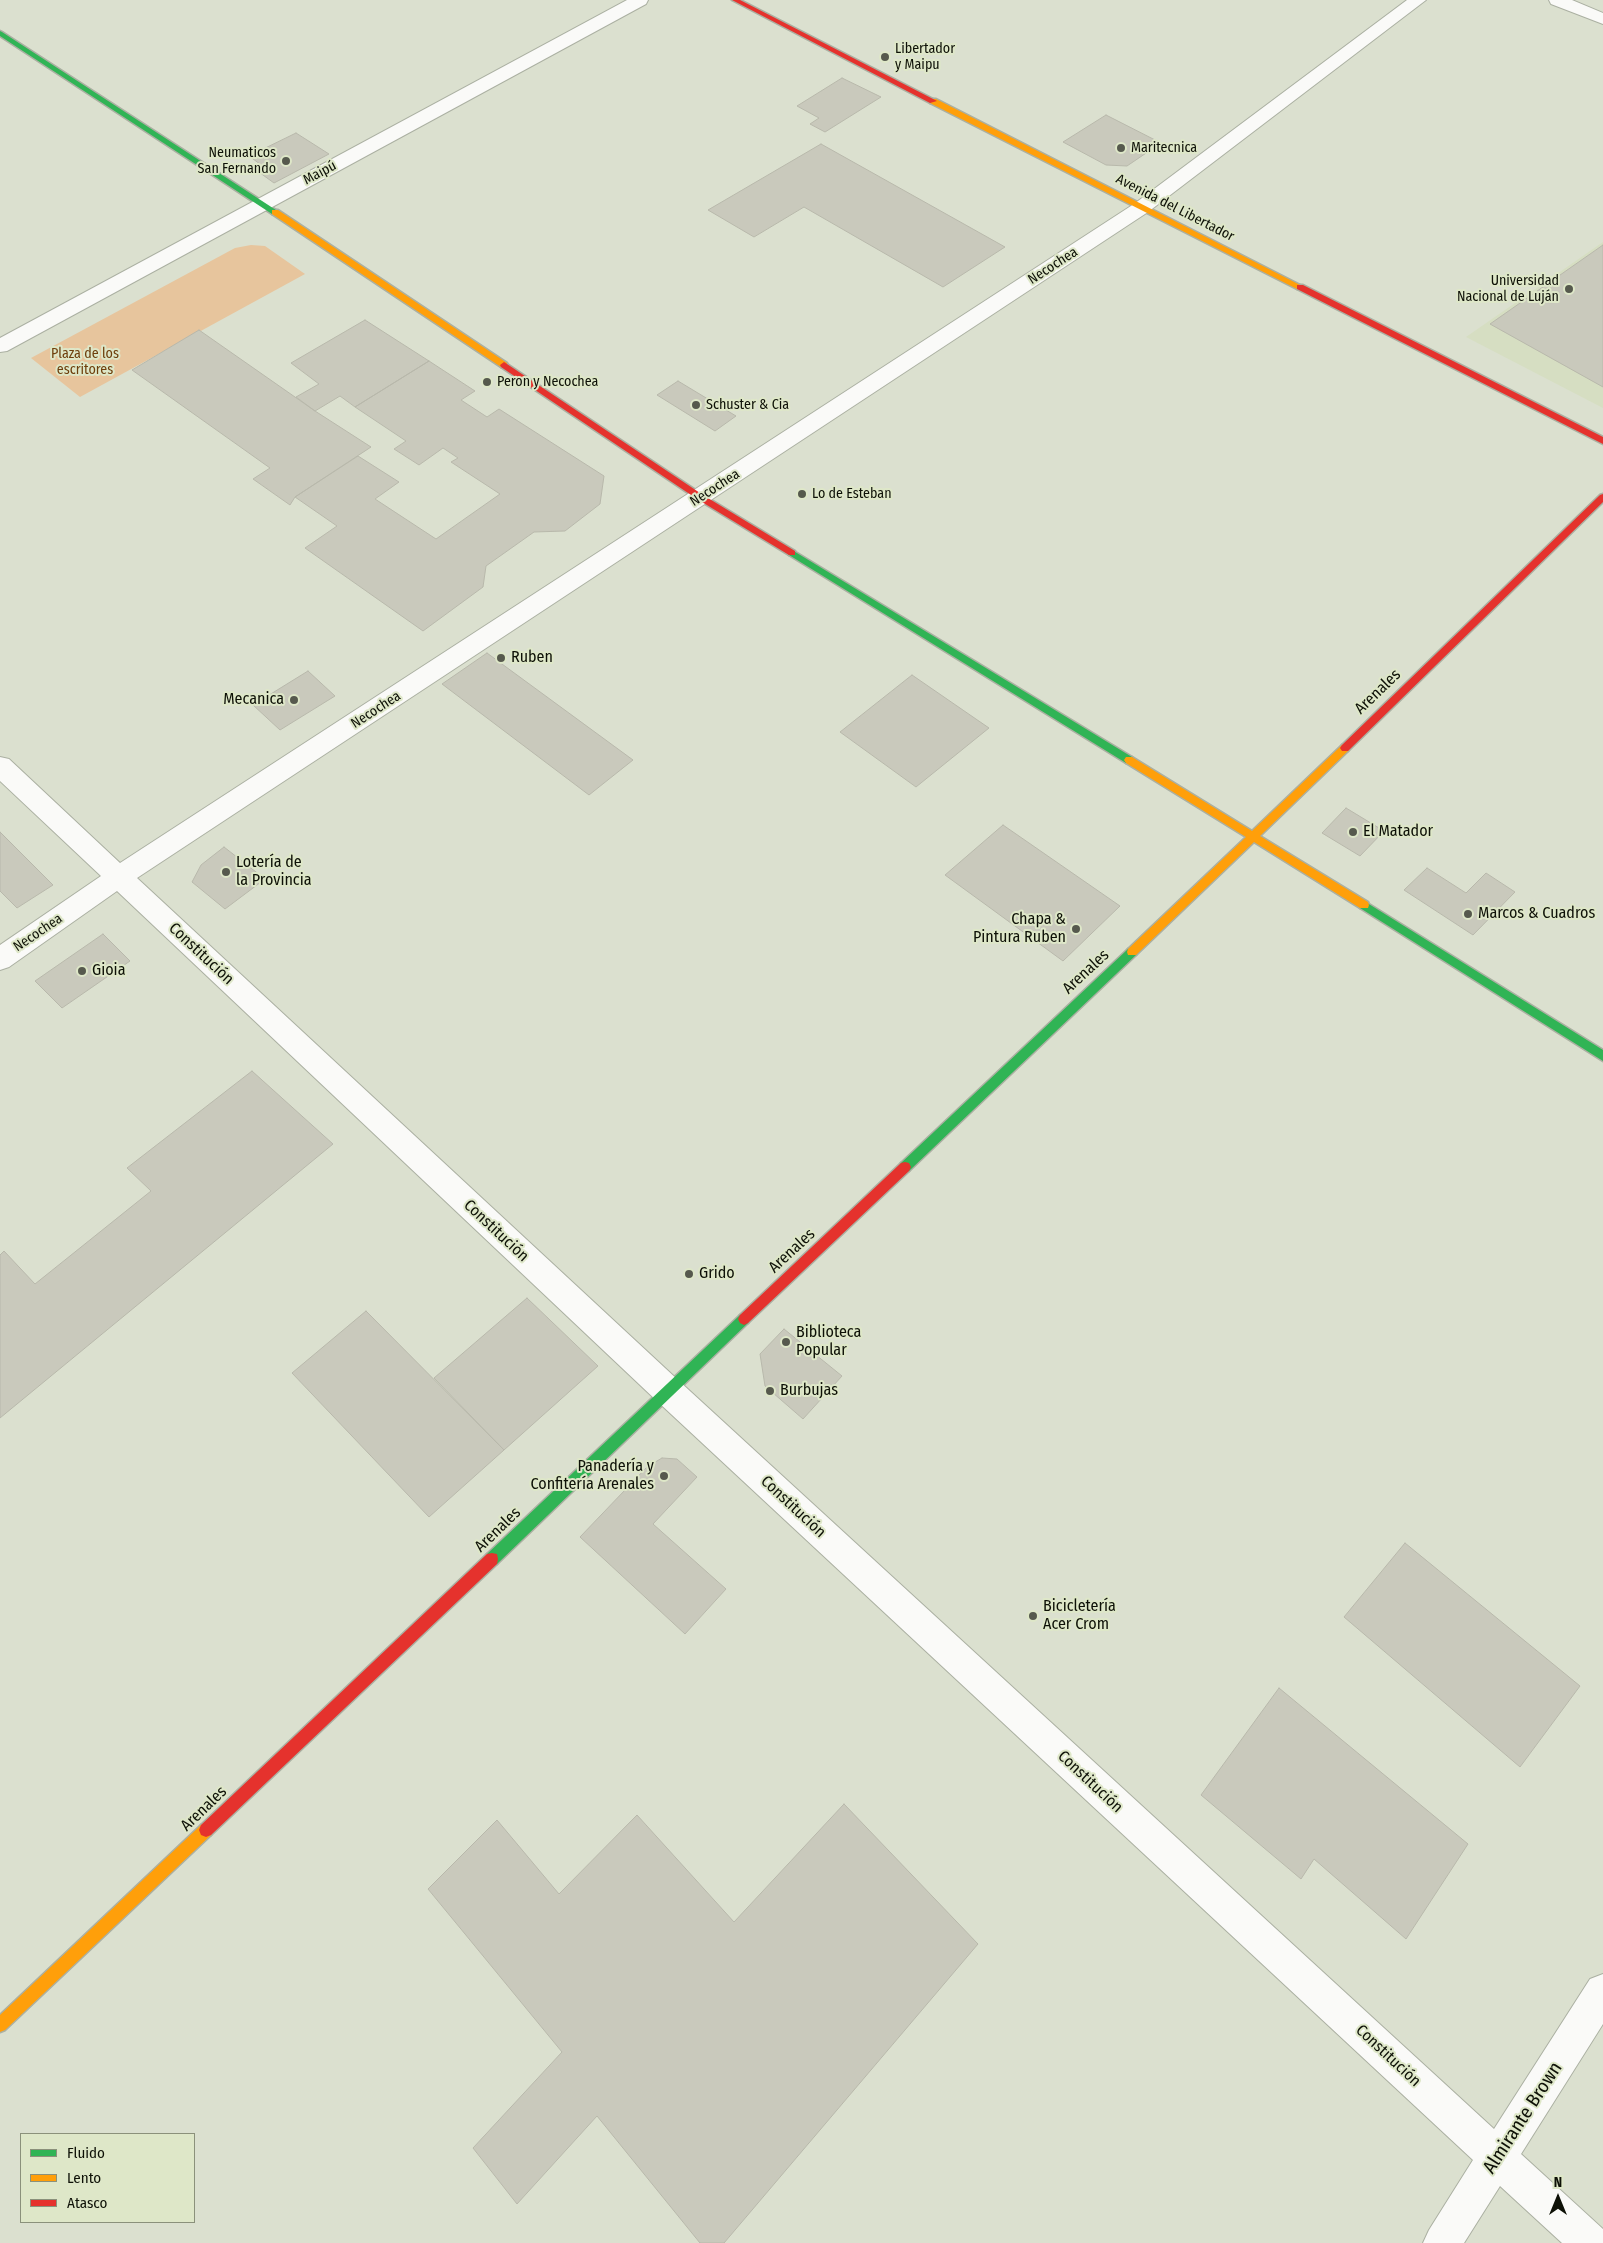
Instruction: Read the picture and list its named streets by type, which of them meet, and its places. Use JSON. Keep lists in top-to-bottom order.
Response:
{
  "streets": {
    "main road": ["Avenida del Libertador", "Arenales"],
    "street": [
      "Maipú",
      "Necochea",
      "Constitución",
      "Almirante Brown"
    ]
  },
  "crossings": [
    ["Avenida del Libertador", "Necochea"],
    ["Necochea", "Constitución"],
    ["Arenales", "Constitución"],
    ["Constitución", "Almirante Brown"]
  ],
  "parks": ["Plaza de los escritores"],
  "places": [
    "Libertador y Maipu",
    "Maritecnica",
    "Neumaticos San Fernando",
    "Universidad Nacional de Luján",
    "Peron y Necochea",
    "Schuster & Cia",
    "Lo de Esteban",
    "Ruben",
    "Mecanica",
    "El Matador",
    "Lotería de la Provincia",
    "Marcos & Cuadros",
    "Chapa & Pintura Ruben",
    "Gioia",
    "Grido",
    "Biblioteca Popular",
    "Burbujas",
    "Panadería y Confitería Arenales",
    "Bicicletería Acer Crom"
  ],
  "legend": ["Fluido", "Lento", "Atasco"],
  "north": "top"
}
